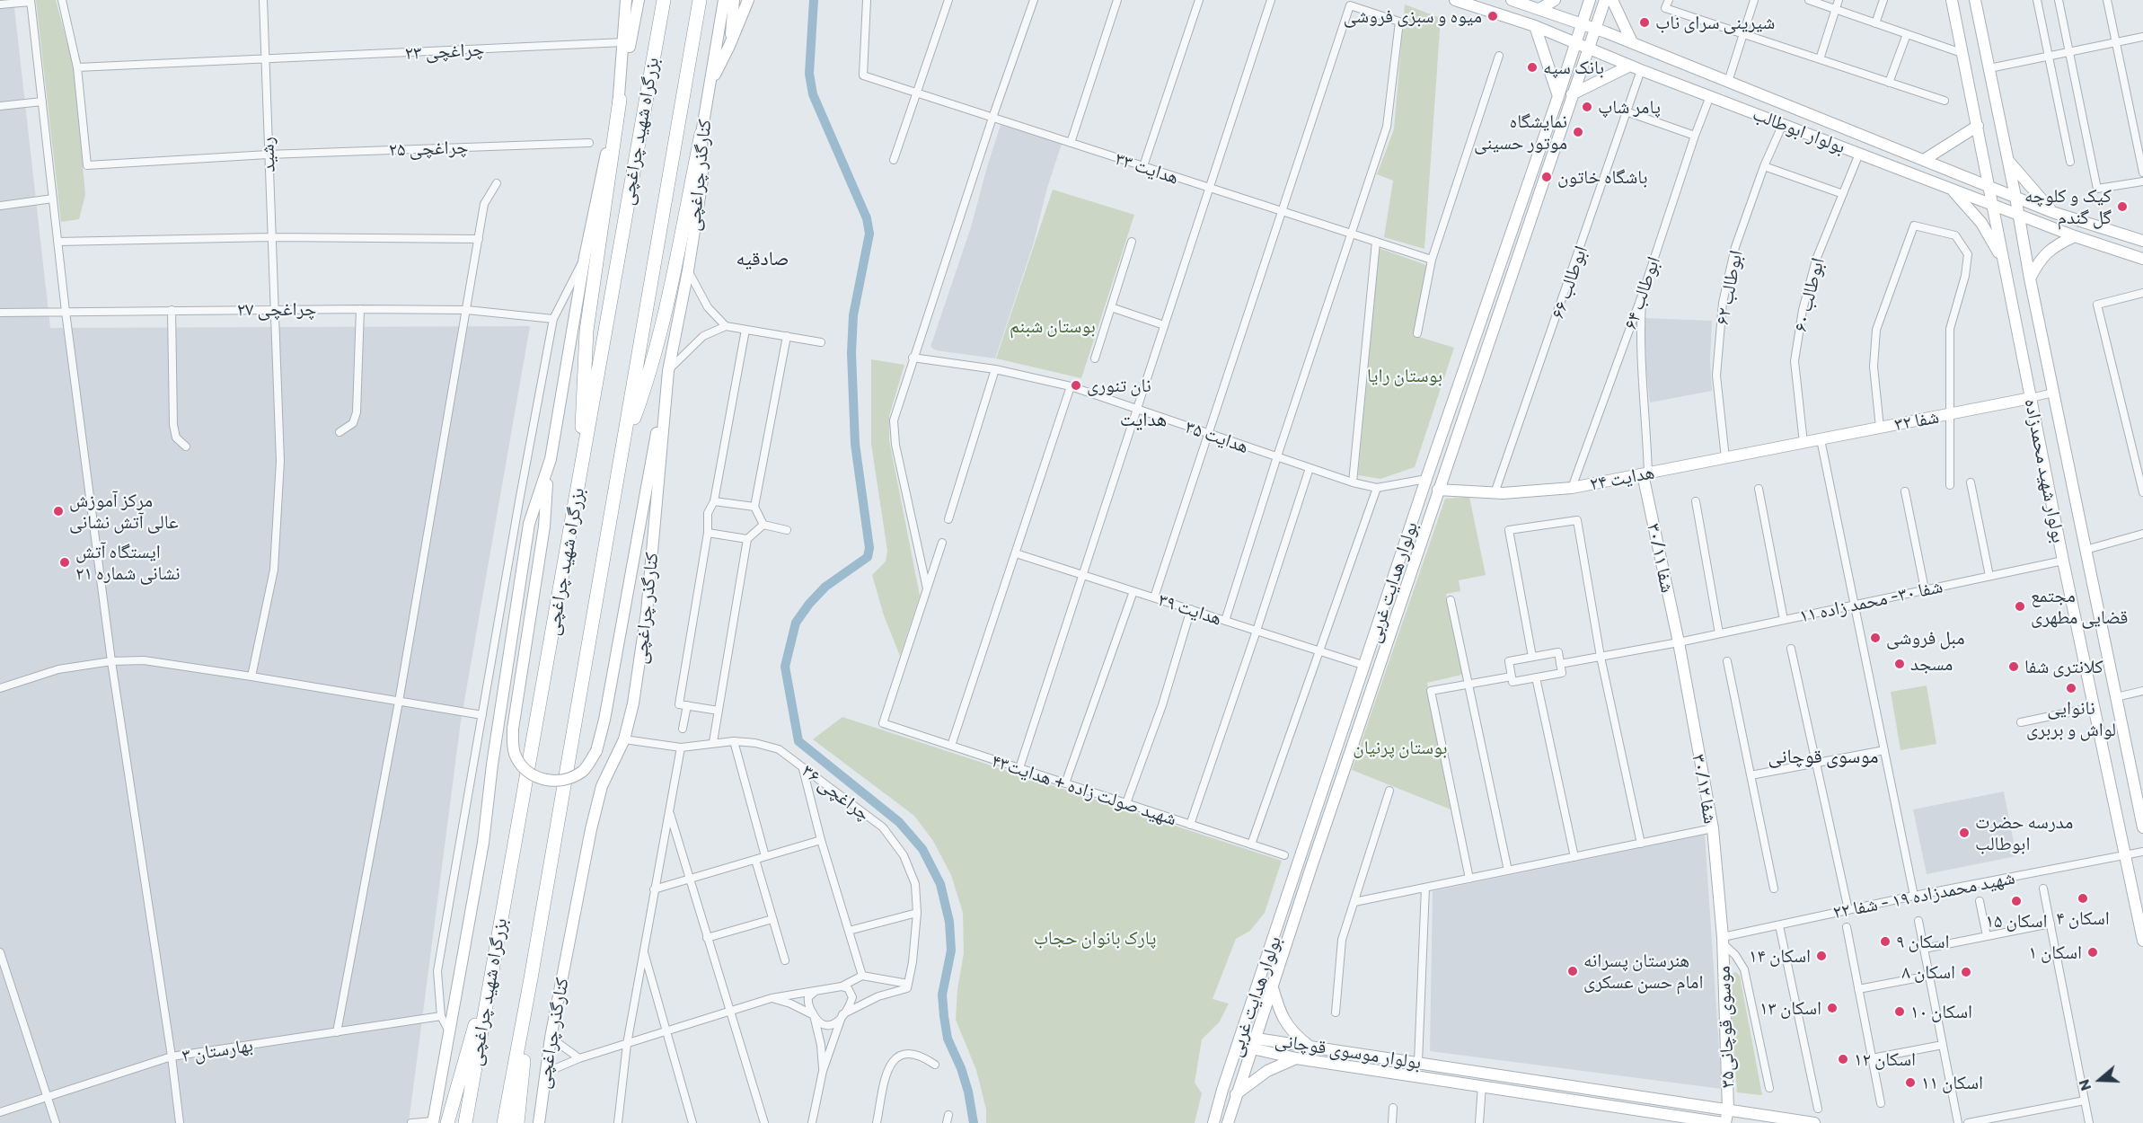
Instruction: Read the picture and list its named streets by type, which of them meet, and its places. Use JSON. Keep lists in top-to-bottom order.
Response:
{
  "streets": {
    "highway": ["بزرگراه شهید چراغچی"],
    "main road": [
      "بولوار ابوطالب",
      "کنارگذر چراغچی",
      "شفا ۳۲",
      "بولوار شهید محمدزاده",
      "هدایت ۲۴",
      "شفا ۳۰/۱۱",
      "بولوار هدایت غربی",
      "شفا ۳۰/۱۲",
      "موسوی قوچانی۳۵",
      "بولوار موسوی قوچانی"
    ],
    "street": [
      "چراغچی ۲۳",
      "چراغچی ۲۵",
      "رشید",
      "هدایت ۳۳",
      "ابوطالب ۶۶",
      "ابوطالب ۶۲",
      "ابوطالب ۶۴",
      "ابوطالب ۶۰",
      "چراغچی ۲۷",
      "هدایت ۳۵",
      "شفا ۳۰- محمد زاده ۱۱",
      "هدایت ۳۹",
      "شهید صولت زاده + هدایت۴۳",
      "چراغچی ۳۶",
      "شهید محمدزاده ۱۹ - شفا ۲۲",
      "بهارستان ۳"
    ]
  },
  "crossings": [
    ["چراغچی ۲۳", "چراغچی ۲۵"],
    ["چراغچی ۲۳", "رشید"],
    ["بولوار ابوطالب", "ابوطالب ۶۶"],
    ["بولوار ابوطالب", "ابوطالب ۶۲"],
    ["بولوار ابوطالب", "ابوطالب ۶۴"],
    ["بولوار ابوطالب", "ابوطالب ۶۰"],
    ["بولوار ابوطالب", "بولوار شهید محمدزاده"],
    ["بولوار ابوطالب", "بولوار هدایت غربی"],
    ["چراغچی ۲۵", "رشید"],
    ["رشید", "چراغچی ۲۷"],
    ["کنارگذر چراغچی", "چراغچی ۳۶"],
    ["ابوطالب ۶۶", "هدایت ۲۴"],
    ["ابوطالب ۶۲", "هدایت ۲۴"],
    ["ابوطالب ۶۴", "هدایت ۲۴"],
    ["ابوطالب ۶۰", "شفا ۳۲"],
    ["ابوطالب ۶۰", "هدایت ۲۴"],
    ["شفا ۳۲", "بولوار شهید محمدزاده"],
    ["شفا ۳۲", "هدایت ۲۴"],
    ["هدایت ۳۵", "بولوار هدایت غربی"],
    ["بولوار شهید محمدزاده", "شفا ۳۰- محمد زاده ۱۱"],
    ["بولوار شهید محمدزاده", "شهید محمدزاده ۱۹ - شفا ۲۲"],
    ["هدایت ۲۴", "شفا ۳۰/۱۱"],
    ["هدایت ۲۴", "بولوار هدایت غربی"],
    ["شفا ۳۰/۱۱", "شفا ۳۰- محمد زاده ۱۱"],
    ["شفا ۳۰/۱۱", "شفا ۳۰/۱۲"],
    ["بولوار هدایت غربی", "هدایت ۳۹"],
    ["بولوار هدایت غربی", "بولوار موسوی قوچانی"],
    ["شفا ۳۰- محمد زاده ۱۱", "شفا ۳۰/۱۲"],
    ["شفا ۳۰/۱۲", "شهید محمدزاده ۱۹ - شفا ۲۲"],
    ["شفا ۳۰/۱۲", "موسوی قوچانی۳۵"],
    ["شهید محمدزاده ۱۹ - شفا ۲۲", "موسوی قوچانی۳۵"],
    ["موسوی قوچانی۳۵", "بولوار موسوی قوچانی"]
  ],
  "districts": ["صادقیه", "هدایت", "موسوی قوچانی"],
  "parks": [
    "بوستان شبنم",
    "بوستان رایا",
    "بوستان پرنیان",
    "پارک بانوان حجاب"
  ],
  "places": [
    "میوه و سبزی فروشی",
    "شیرینی سرای ناب",
    "بانک سپه",
    "پامر شاپ",
    "نمایشگاه موتور حسینی",
    "باشگاه خاتون",
    "کیک و کلوچه گل گندم",
    "نان تنوری",
    "مرکز آموزش عالی آتش نشانی",
    "ایستگاه آتش نشانی شماره ۲۱",
    "مجتمع قضایی مطهری",
    "مبل فروشی",
    "مسجد",
    "کلانتری شفا",
    "نانوایی لواش و بربری",
    "مدرسه حضرت ابوطالب",
    "اسکان ۴",
    "اسکان ۱۵",
    "اسکان ۹",
    "اسکان ۱",
    "اسکان ۱۴",
    "هنرستان پسرانه امام حسن عسکری",
    "اسکان ۸",
    "اسکان ۱۳",
    "اسکان ۱۰",
    "اسکان ۱۲",
    "اسکان ۱۱"
  ],
  "north": "left"
}
